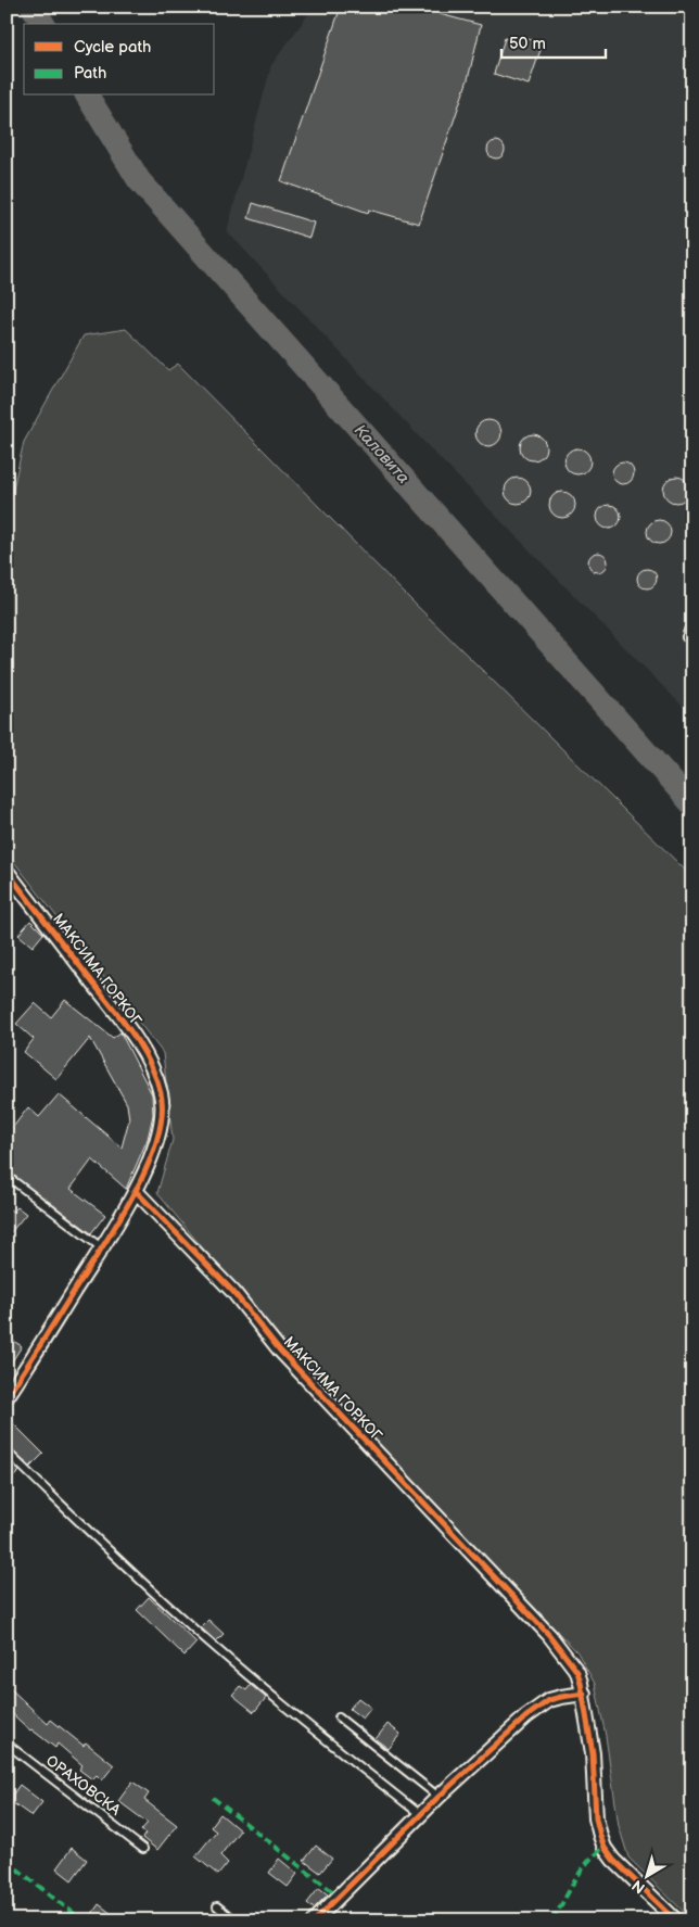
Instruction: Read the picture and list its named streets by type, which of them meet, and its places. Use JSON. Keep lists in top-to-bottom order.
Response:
{
  "streets": {
    "street": ["МАКСИМА ГОРКОГ"],
    "lane": ["ОРАХОВСКА"]
  },
  "water": ["Каловита"],
  "legend": ["Cycle path", "Path"],
  "scale_bar": "50 m",
  "north": "bottom left"
}
